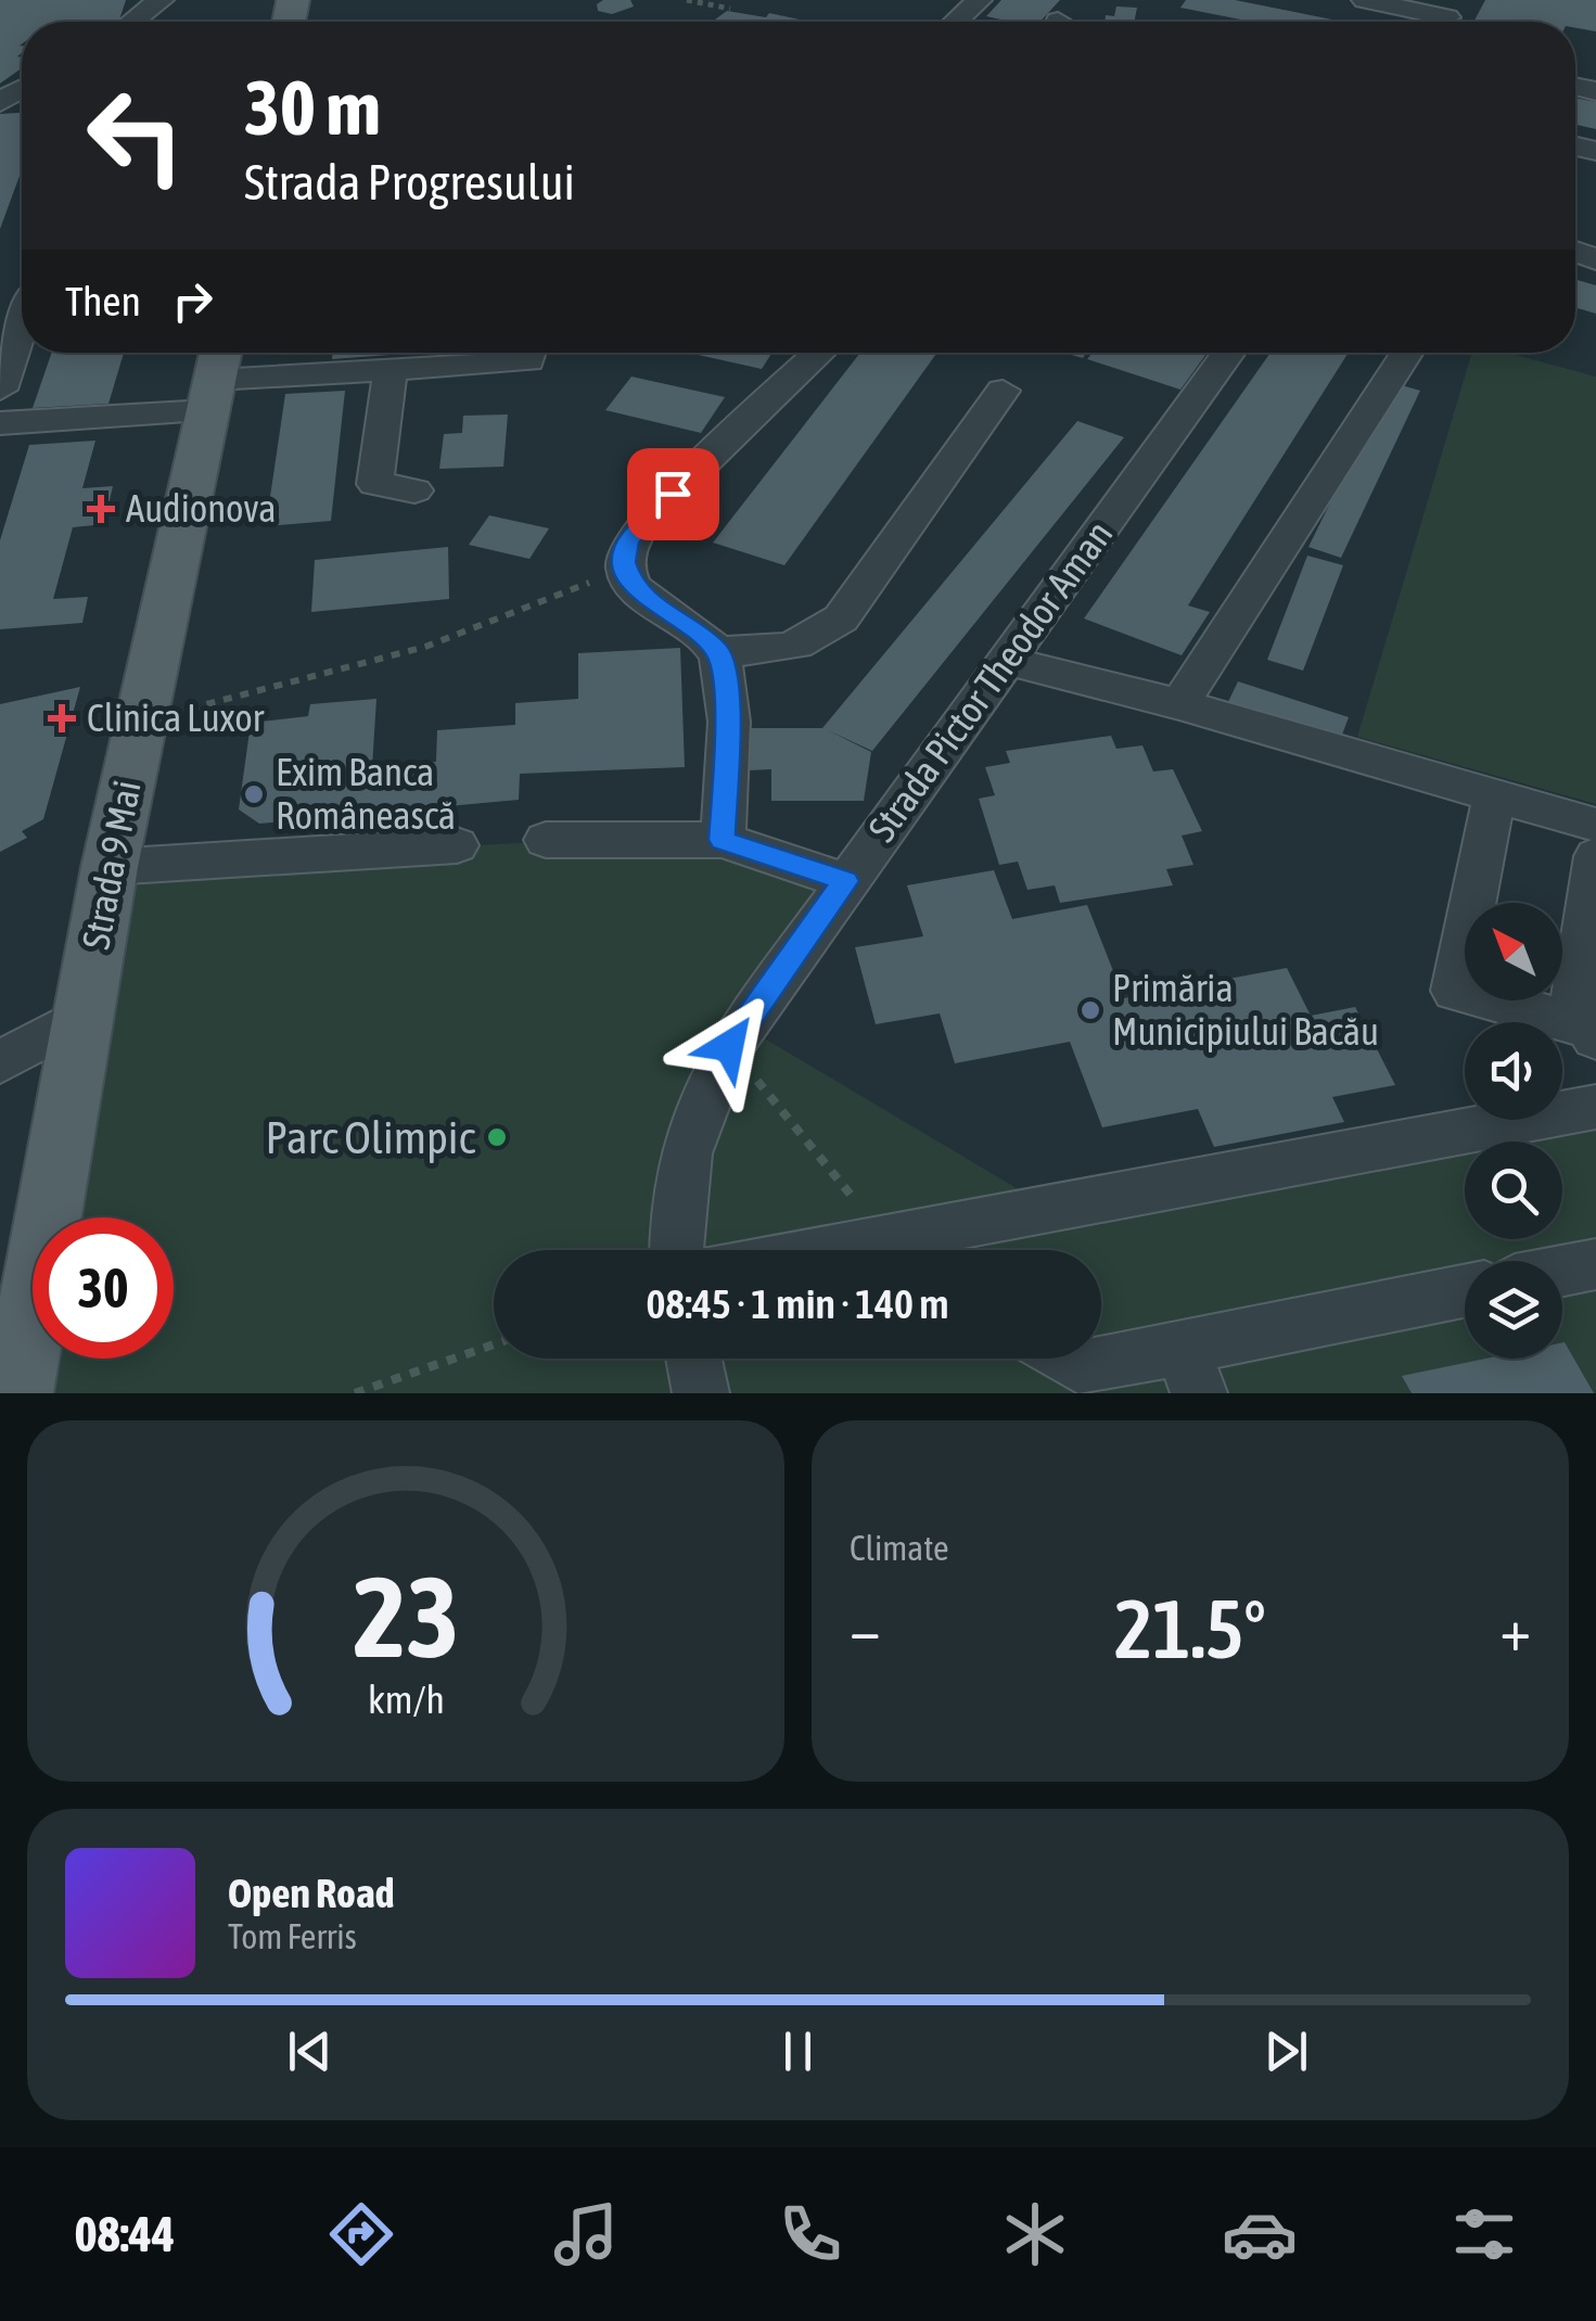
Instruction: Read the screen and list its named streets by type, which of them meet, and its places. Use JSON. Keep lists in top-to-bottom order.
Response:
{
  "streets": {
    "main road": ["Strada 9 Mai"],
    "street": ["Strada Pictor Theodor Aman"]
  },
  "places": {
    "health": ["Audionova", "Clinica Luxor"],
    "other": ["Exim Banca Românească", "Primăria Municipiului Bacău", "Parc Olimpic"]
  },
  "north": "top left",
  "page": {
    "turn": ["30 m", "Strada Progresului"],
    "then": "Then",
    "limit": "30",
    "trip": "08:45 · 1 min · 140 m",
    "tile": "Climate",
    "heat": ["−", "21.5°", "+"],
    "song": ["Open Road", "Tom Ferris"],
    "tabs": "08:44",
    "gauge": ["23", "km/h"]
  }
}
